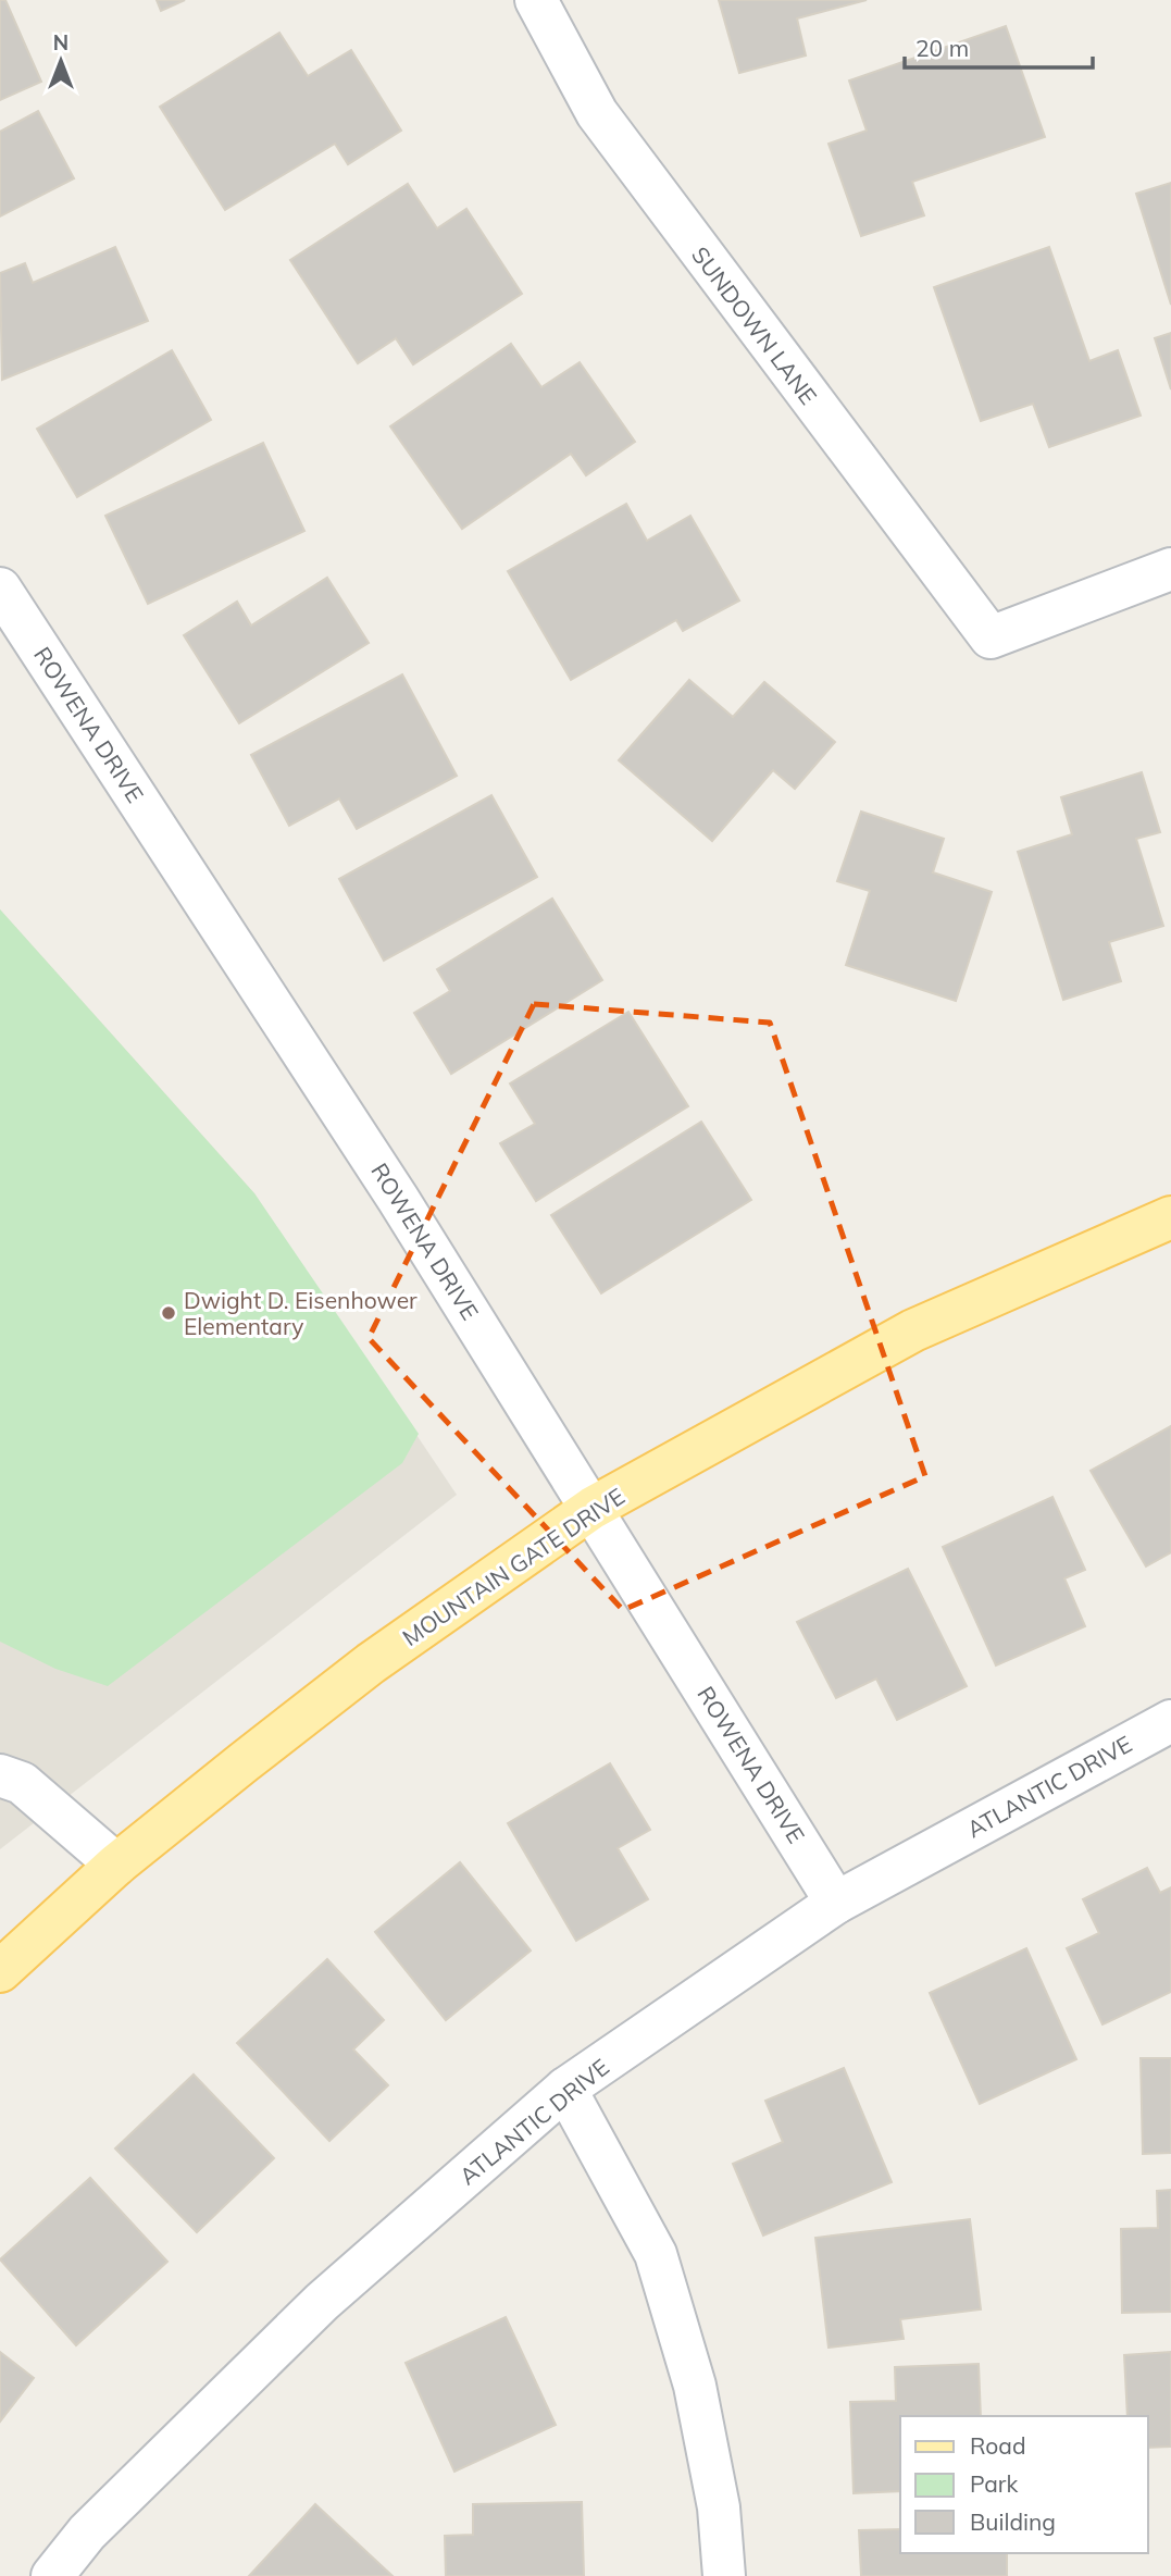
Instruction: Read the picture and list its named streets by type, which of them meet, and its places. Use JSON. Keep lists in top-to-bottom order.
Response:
{
  "streets": {
    "main road": ["MOUNTAIN GATE DRIVE"],
    "street": ["SUNDOWN LANE", "ROWENA DRIVE", "ATLANTIC DRIVE"]
  },
  "crossings": [
    ["ROWENA DRIVE", "MOUNTAIN GATE DRIVE"],
    ["ROWENA DRIVE", "ATLANTIC DRIVE"]
  ],
  "places": ["Dwight D. Eisenhower Elementary"],
  "legend": ["Road", "Park", "Building"],
  "scale_bar": "20 m",
  "north": "top"
}
